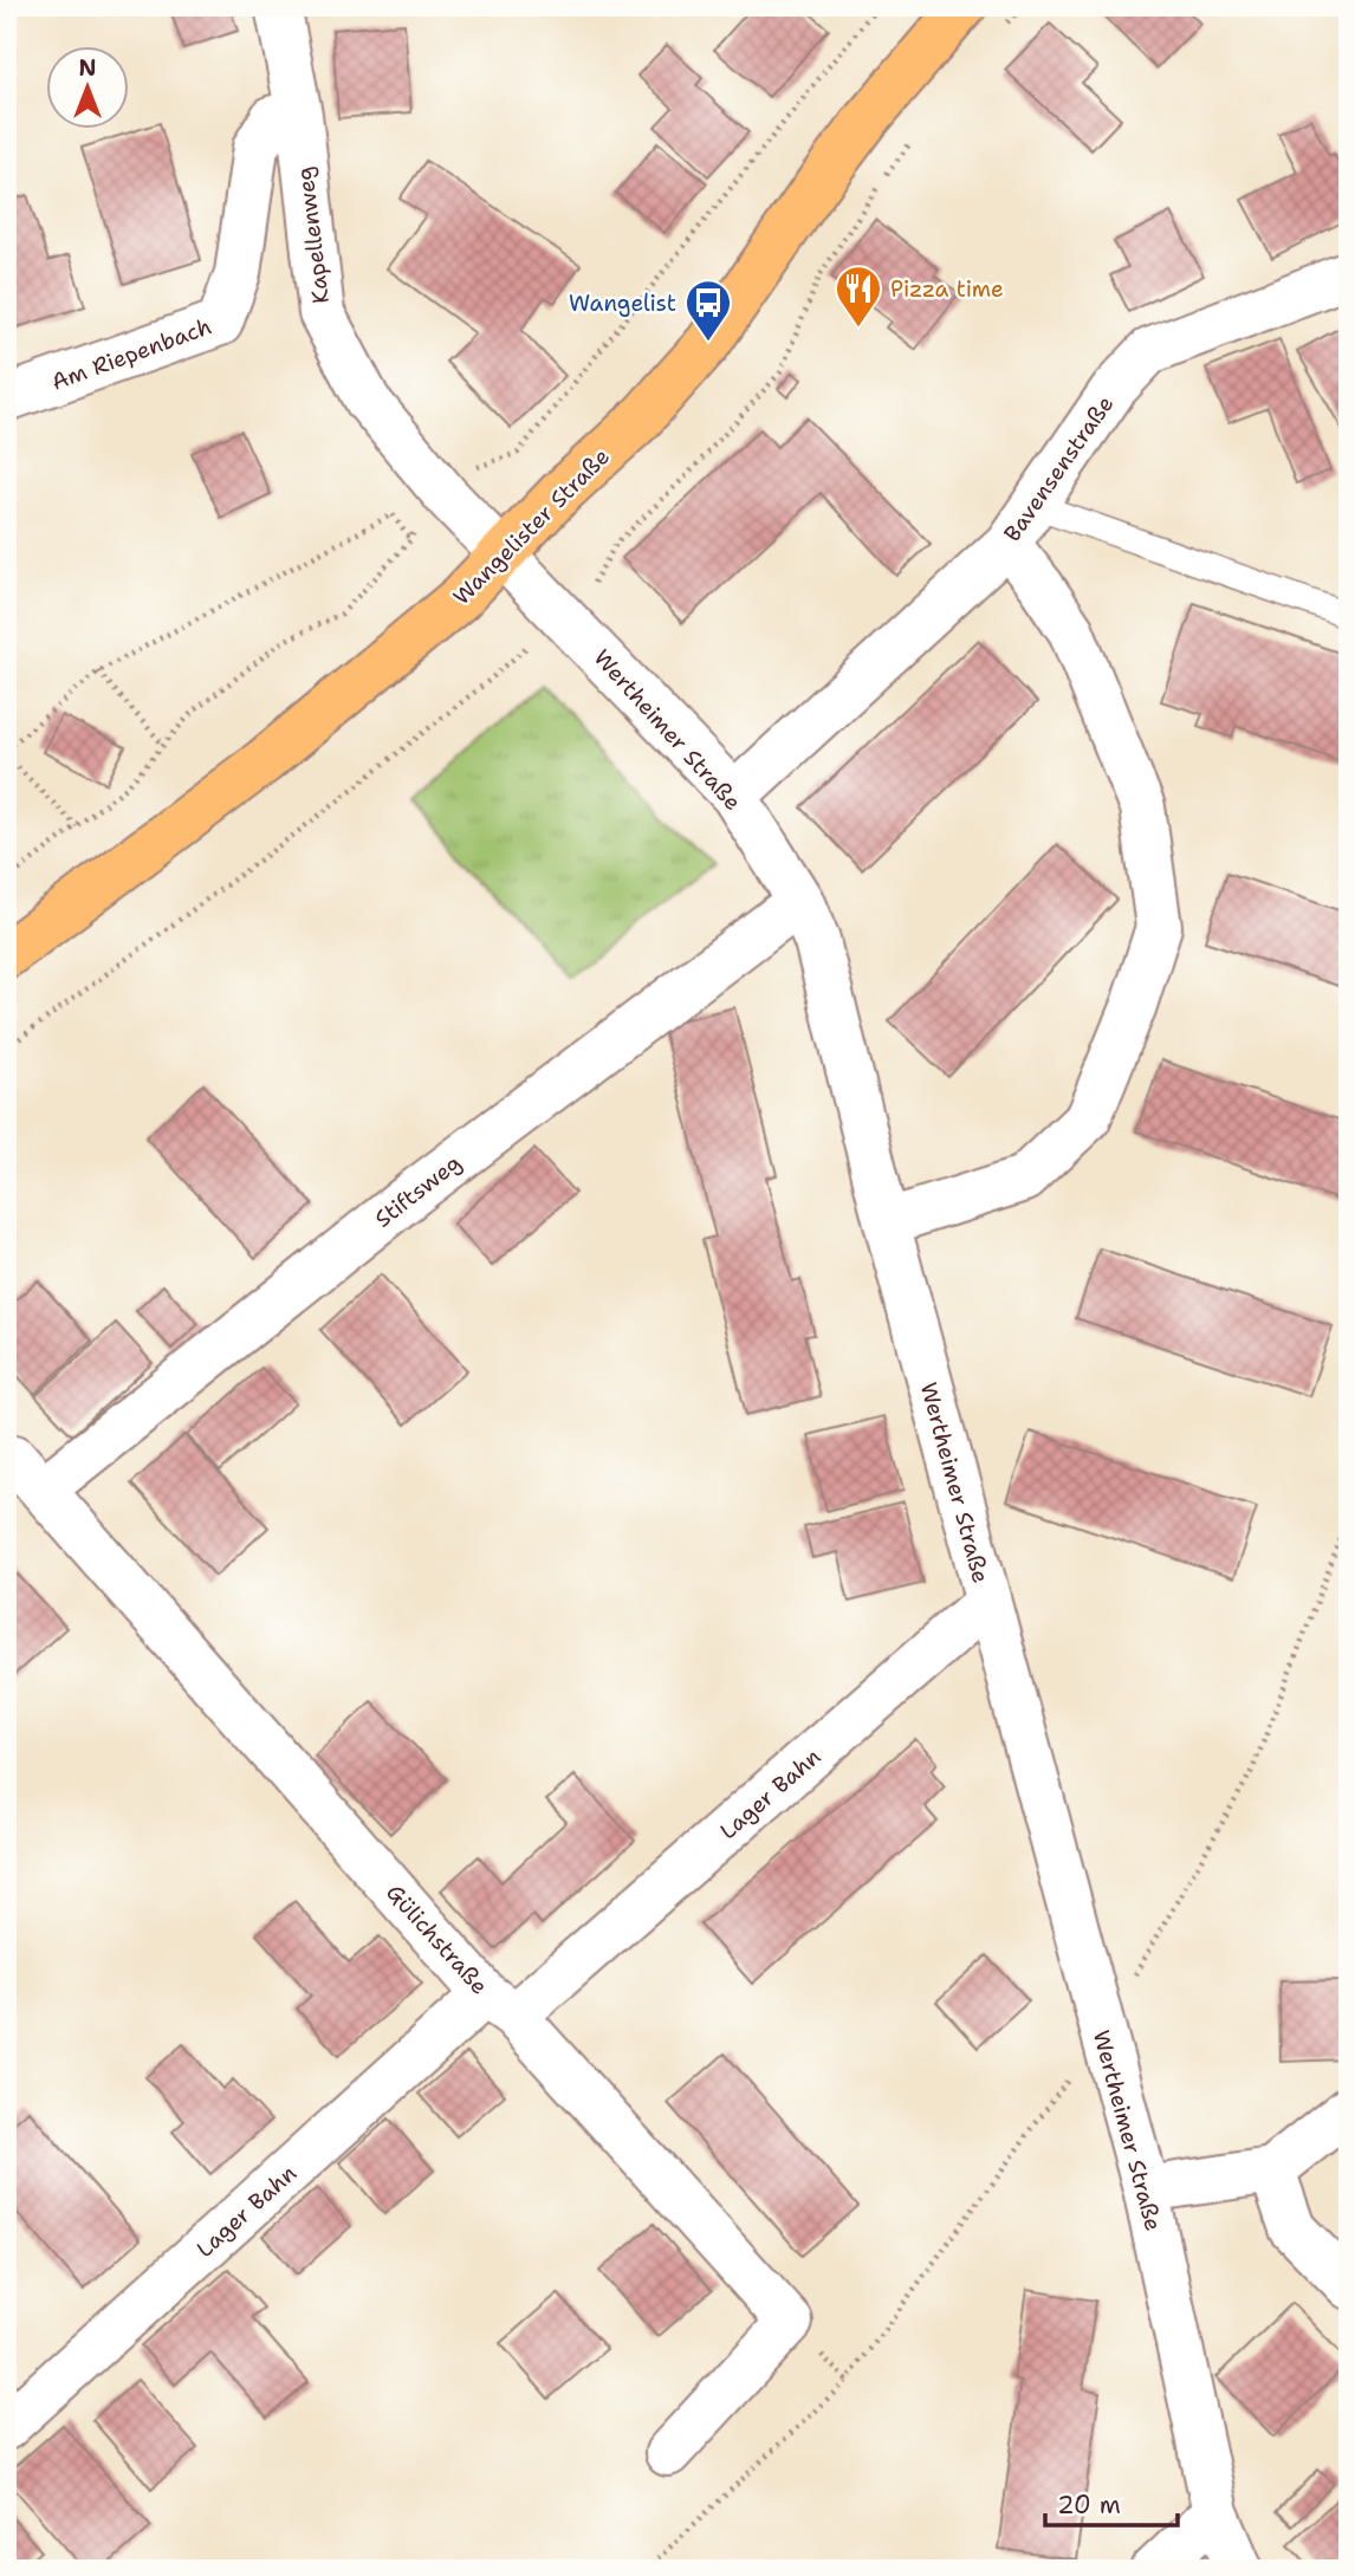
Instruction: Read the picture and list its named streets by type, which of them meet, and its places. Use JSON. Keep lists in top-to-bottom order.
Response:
{
  "streets": {
    "main road": ["Wangelister Straße"],
    "street": [
      "Kapellenweg",
      "Am Riepenbach",
      "Bavensenstraße",
      "Wertheimer Straße",
      "Stiftsweg",
      "Lager Bahn",
      "Gülichstraße"
    ]
  },
  "crossings": [
    ["Kapellenweg", "Am Riepenbach"],
    ["Kapellenweg", "Wangelister Straße"],
    ["Kapellenweg", "Wertheimer Straße"],
    ["Bavensenstraße", "Wertheimer Straße"],
    ["Wangelister Straße", "Wertheimer Straße"],
    ["Wertheimer Straße", "Stiftsweg"],
    ["Wertheimer Straße", "Lager Bahn"],
    ["Stiftsweg", "Gülichstraße"],
    ["Lager Bahn", "Gülichstraße"]
  ],
  "places": {
    "restaurant": ["Pizza time"],
    "bus stop": ["Wangelist"]
  },
  "scale_bar": "20 m",
  "north": "top"
}
